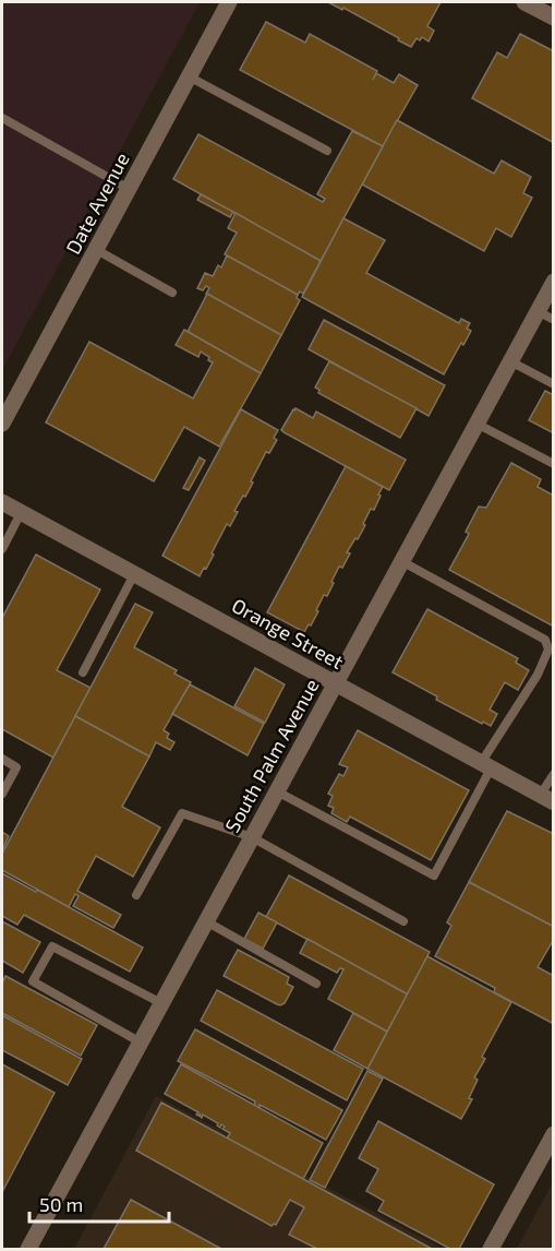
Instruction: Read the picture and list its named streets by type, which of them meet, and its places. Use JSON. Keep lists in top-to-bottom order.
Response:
{
  "streets": {
    "street": ["Date Avenue", "Orange Street", "South Palm Avenue"]
  },
  "crossings": [
    ["Orange Street", "South Palm Avenue"]
  ],
  "scale_bar": "50 m"
}
